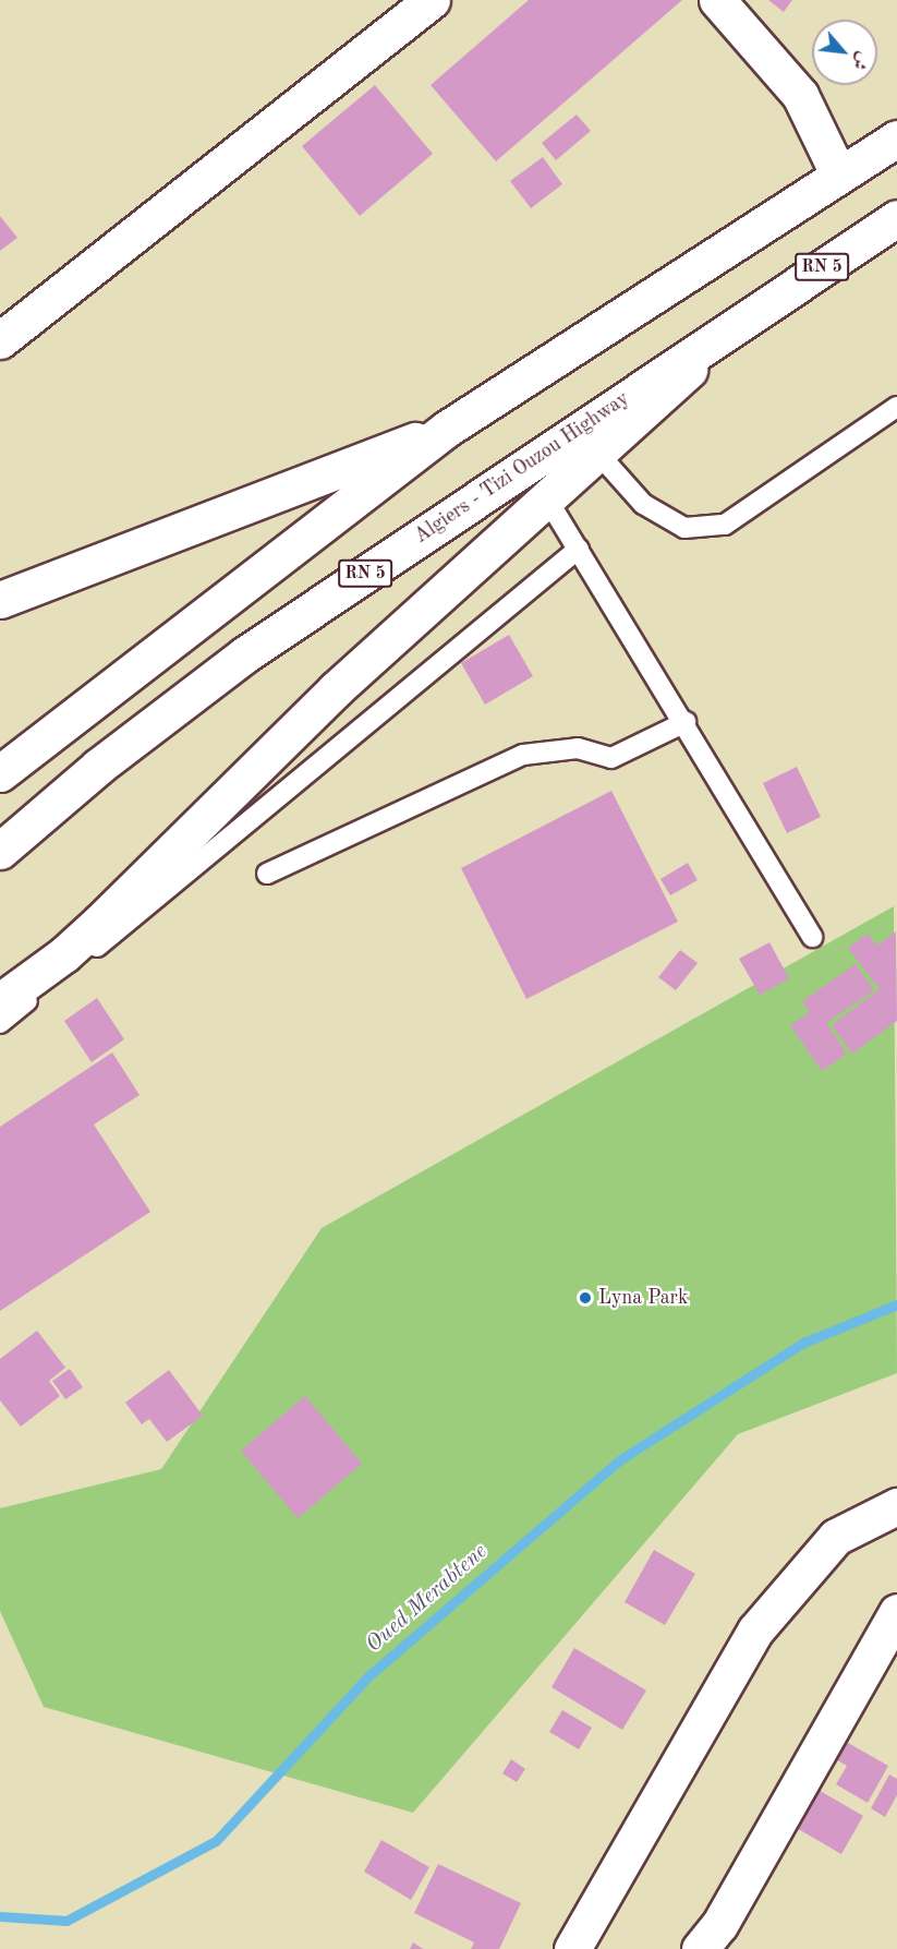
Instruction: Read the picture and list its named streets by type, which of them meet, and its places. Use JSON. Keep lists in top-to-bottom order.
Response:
{
  "streets": {
    "main road": ["RN 5", "Algiers - Tizi Ouzou Highway"]
  },
  "water": ["Oued Merabtene"],
  "places": ["Lyna Park"],
  "north": "bottom right"
}
